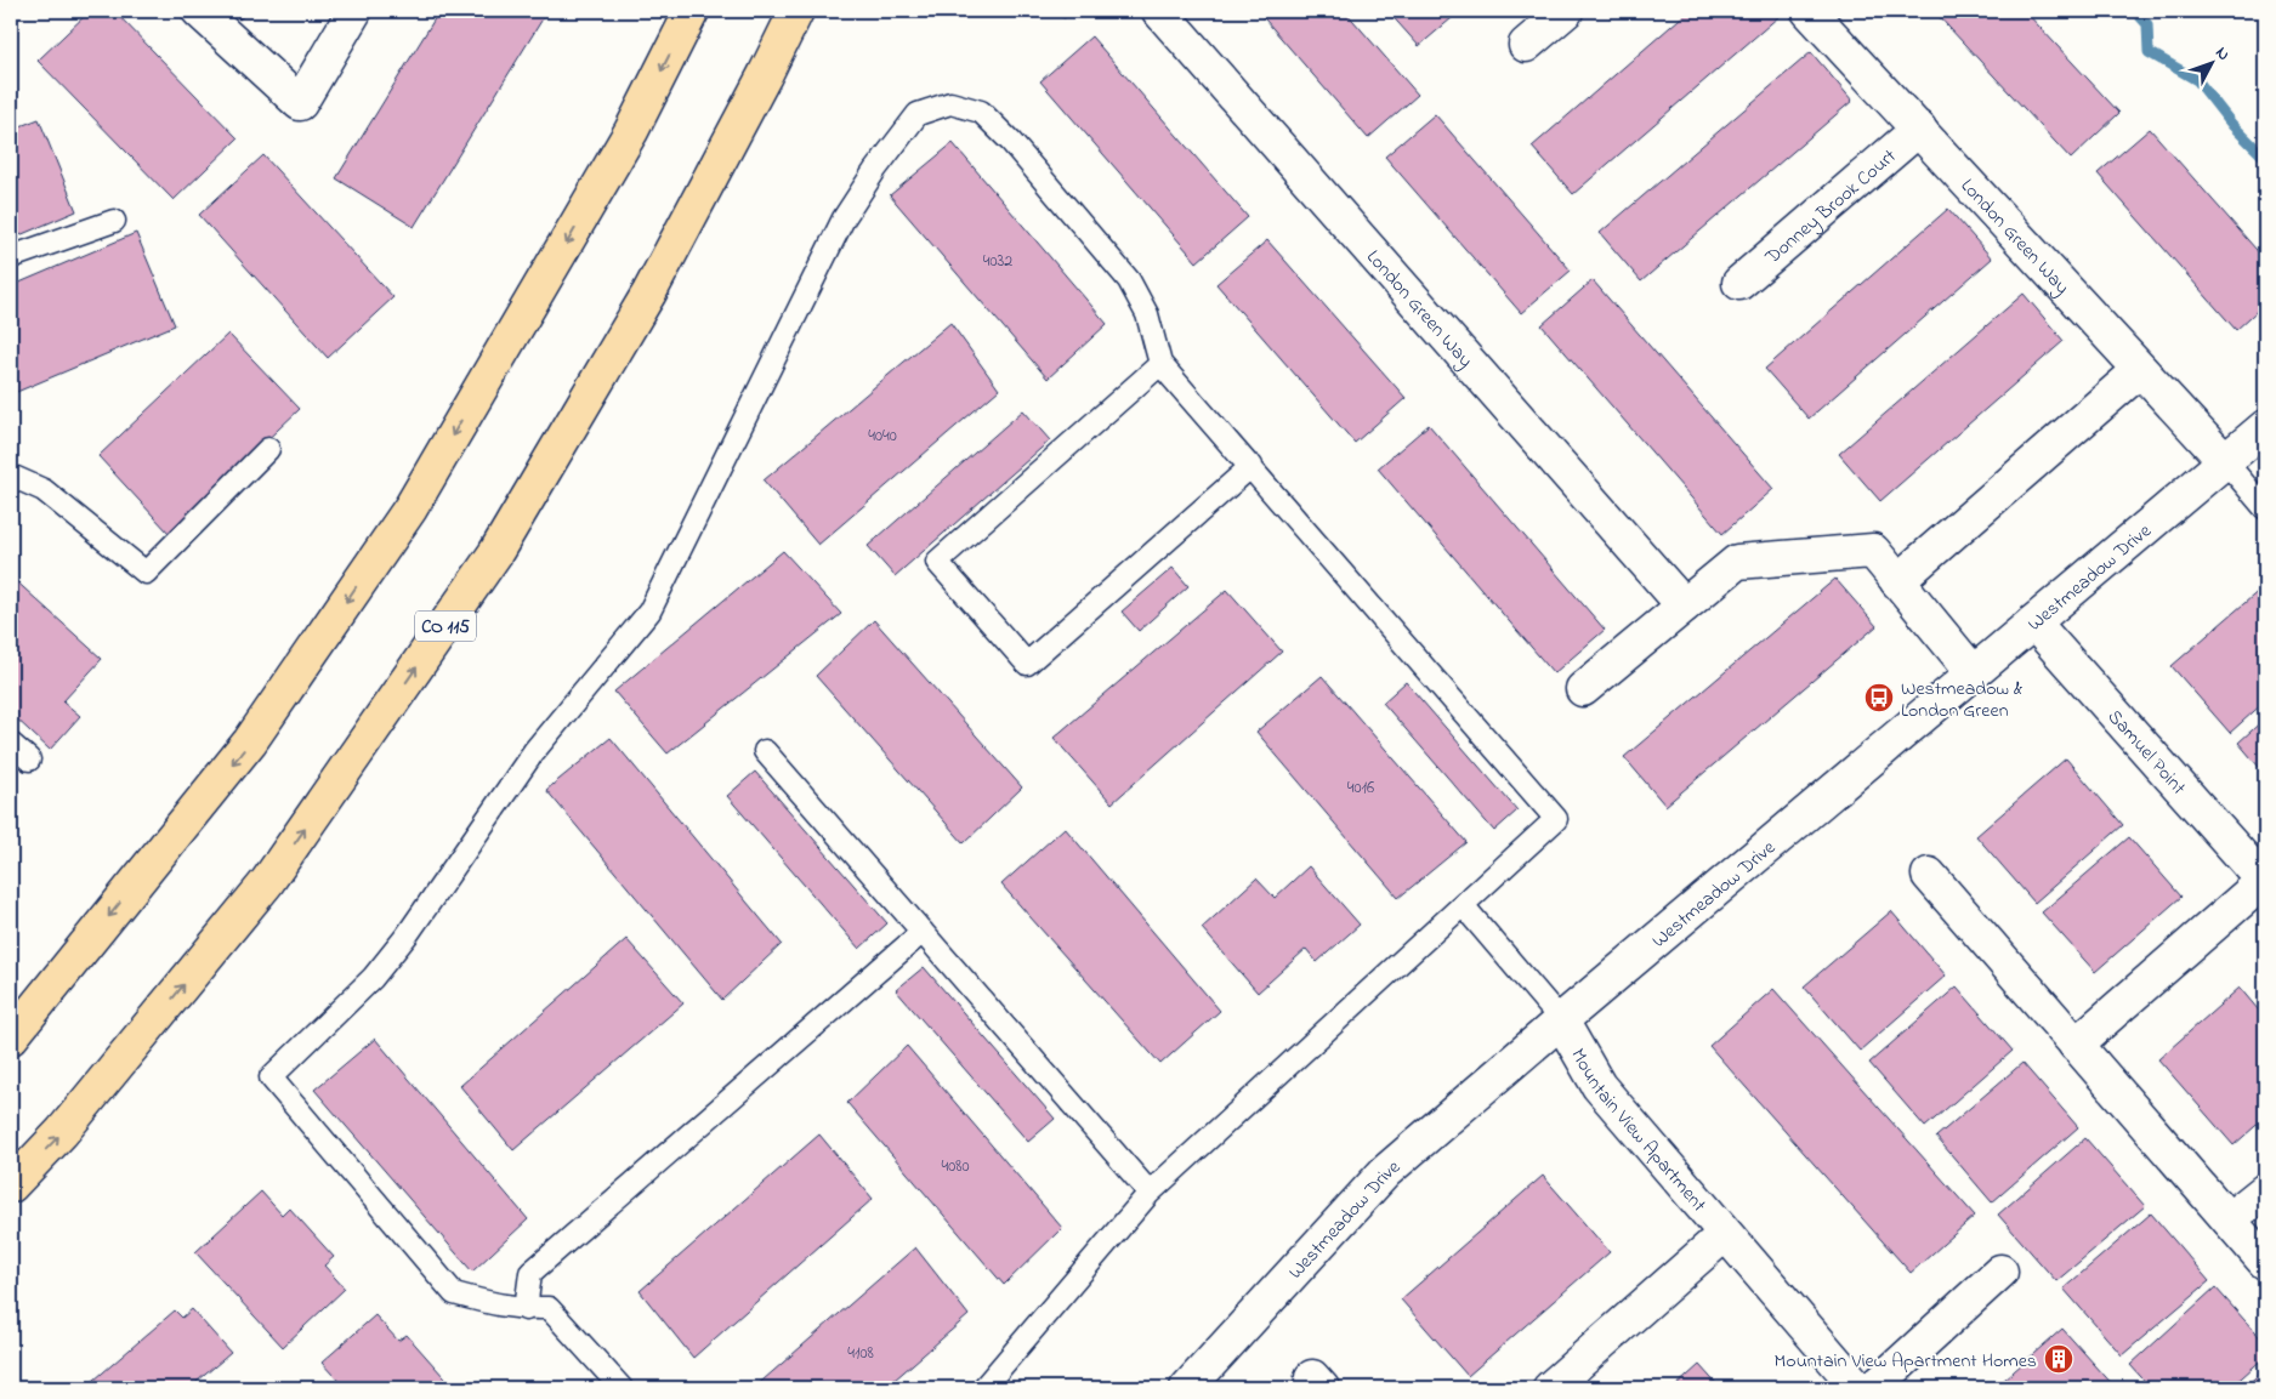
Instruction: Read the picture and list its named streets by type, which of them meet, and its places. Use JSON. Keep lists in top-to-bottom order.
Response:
{
  "streets": {
    "highway": ["CO 115"],
    "street": [
      "Donney Brook Court",
      "London Green Way",
      "Westmeadow Drive",
      "Samuel Point",
      "Mountain View Apartment"
    ]
  },
  "crossings": [
    ["Donney Brook Court", "London Green Way"],
    ["London Green Way", "Westmeadow Drive"],
    ["Westmeadow Drive", "Samuel Point"],
    ["Westmeadow Drive", "Mountain View Apartment"]
  ],
  "places": {
    "bus stop": ["Westmeadow & London Green"],
    "building": ["Mountain View Apartment Homes"]
  },
  "house_numbers": [
    "4032",
    "4040",
    "4016",
    "4080",
    "4108"
  ],
  "north": "top right"
}
